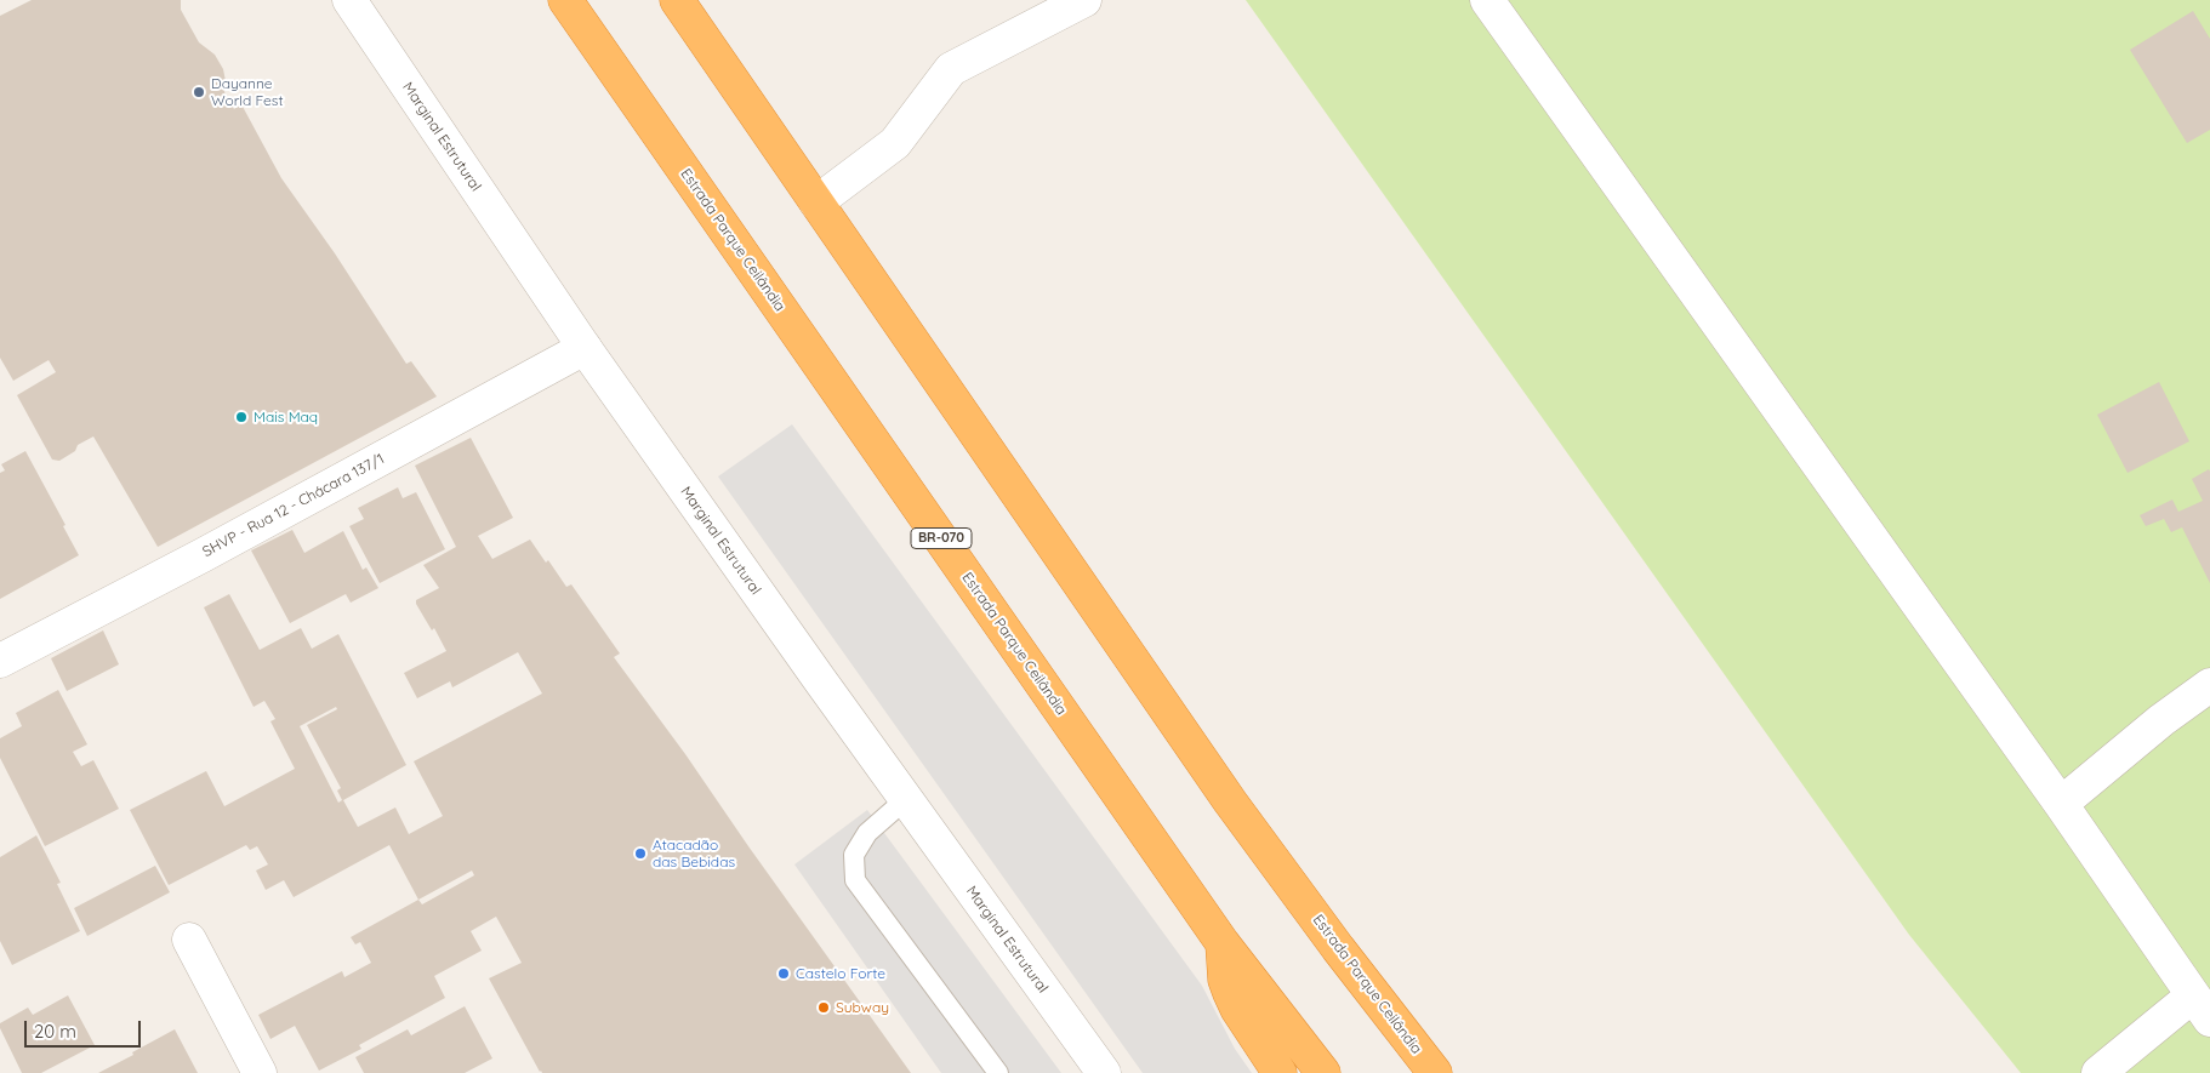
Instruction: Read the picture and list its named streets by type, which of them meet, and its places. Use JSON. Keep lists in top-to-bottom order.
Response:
{
  "streets": {
    "highway": ["Estrada Parque Ceilândia", "BR-070"],
    "street": ["Marginal Estrutural", "SHVP - Rua 12 - Chácara 137/1"]
  },
  "crossings": [
    ["Marginal Estrutural", "SHVP - Rua 12 - Chácara 137/1"]
  ],
  "places": [
    "Dayanne World Fest",
    "Mais Maq",
    "Atacadão das Bebidas",
    "Castelo Forte",
    "Subway"
  ],
  "scale_bar": "20 m"
}
